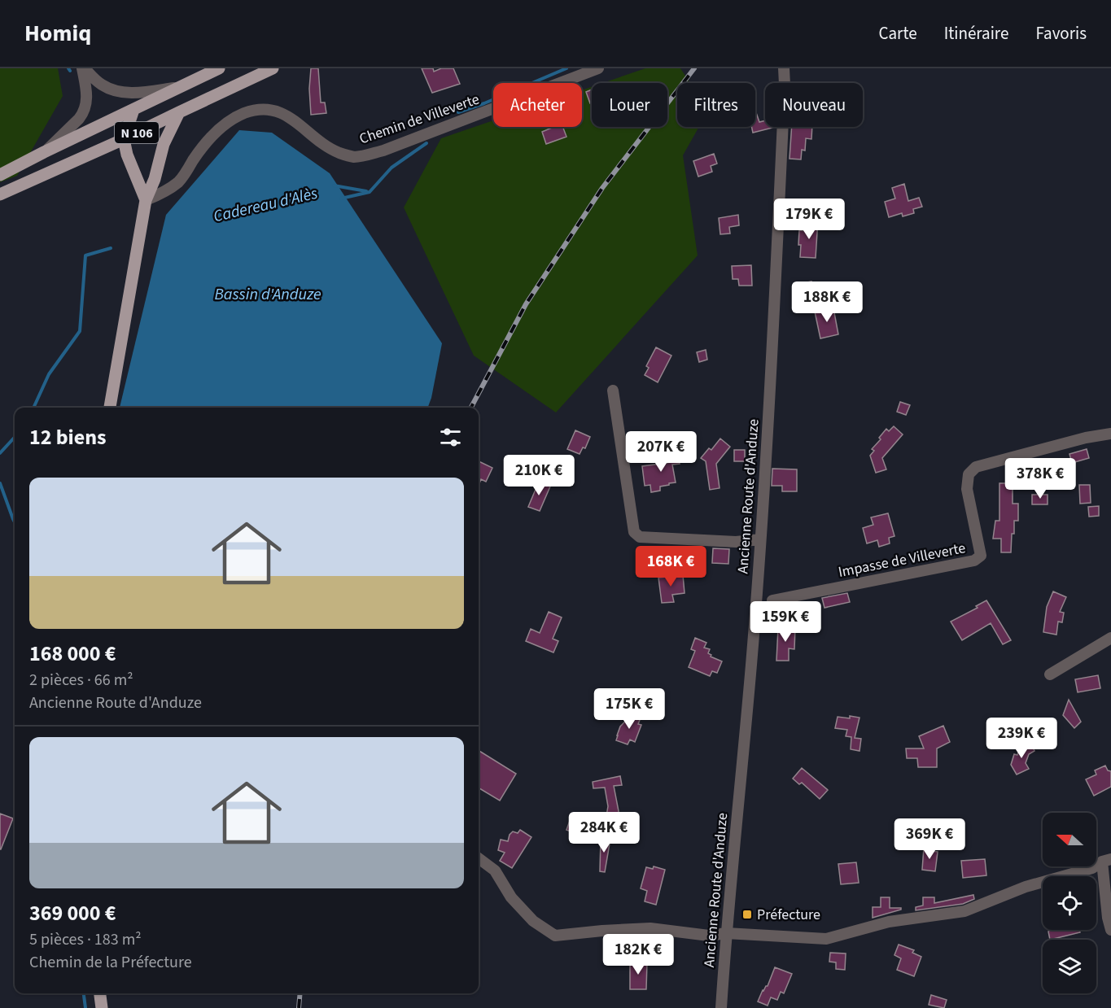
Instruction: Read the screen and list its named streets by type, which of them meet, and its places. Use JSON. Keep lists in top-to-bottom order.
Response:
{
  "streets": {
    "main road": ["N 106"],
    "street": ["Chemin de Villeverte", "Ancienne Route d'Anduze", "Impasse de Villeverte"]
  },
  "water": ["Cadereau d'Alès", "Bassin d'Anduze"],
  "places": {
    "transit": ["Préfecture"]
  },
  "north": "left",
  "page": {
    "header": "Homiq",
    "nav": ["Carte", "Itinéraire", "Favoris"],
    "chip": [
      "Acheter",
      "Louer",
      "Filtres",
      "Nouveau"
    ],
    "price": [
      "179K €",
      "188K €",
      "207K €",
      "210K €",
      "378K €",
      "168K €",
      "159K €",
      "175K €",
      "239K €",
      "284K €",
      "369K €",
      "182K €"
    ],
    "heading": "12 biens",
    "list": [
      {
        "name": "168 000 €",
        "note": "2 pièces · 66 m² · Ancienne Route d'Anduze"
      },
      {
        "name": "369 000 €",
        "note": "5 pièces · 183 m² · Chemin de la Préfecture"
      }
    ]
  }
}
